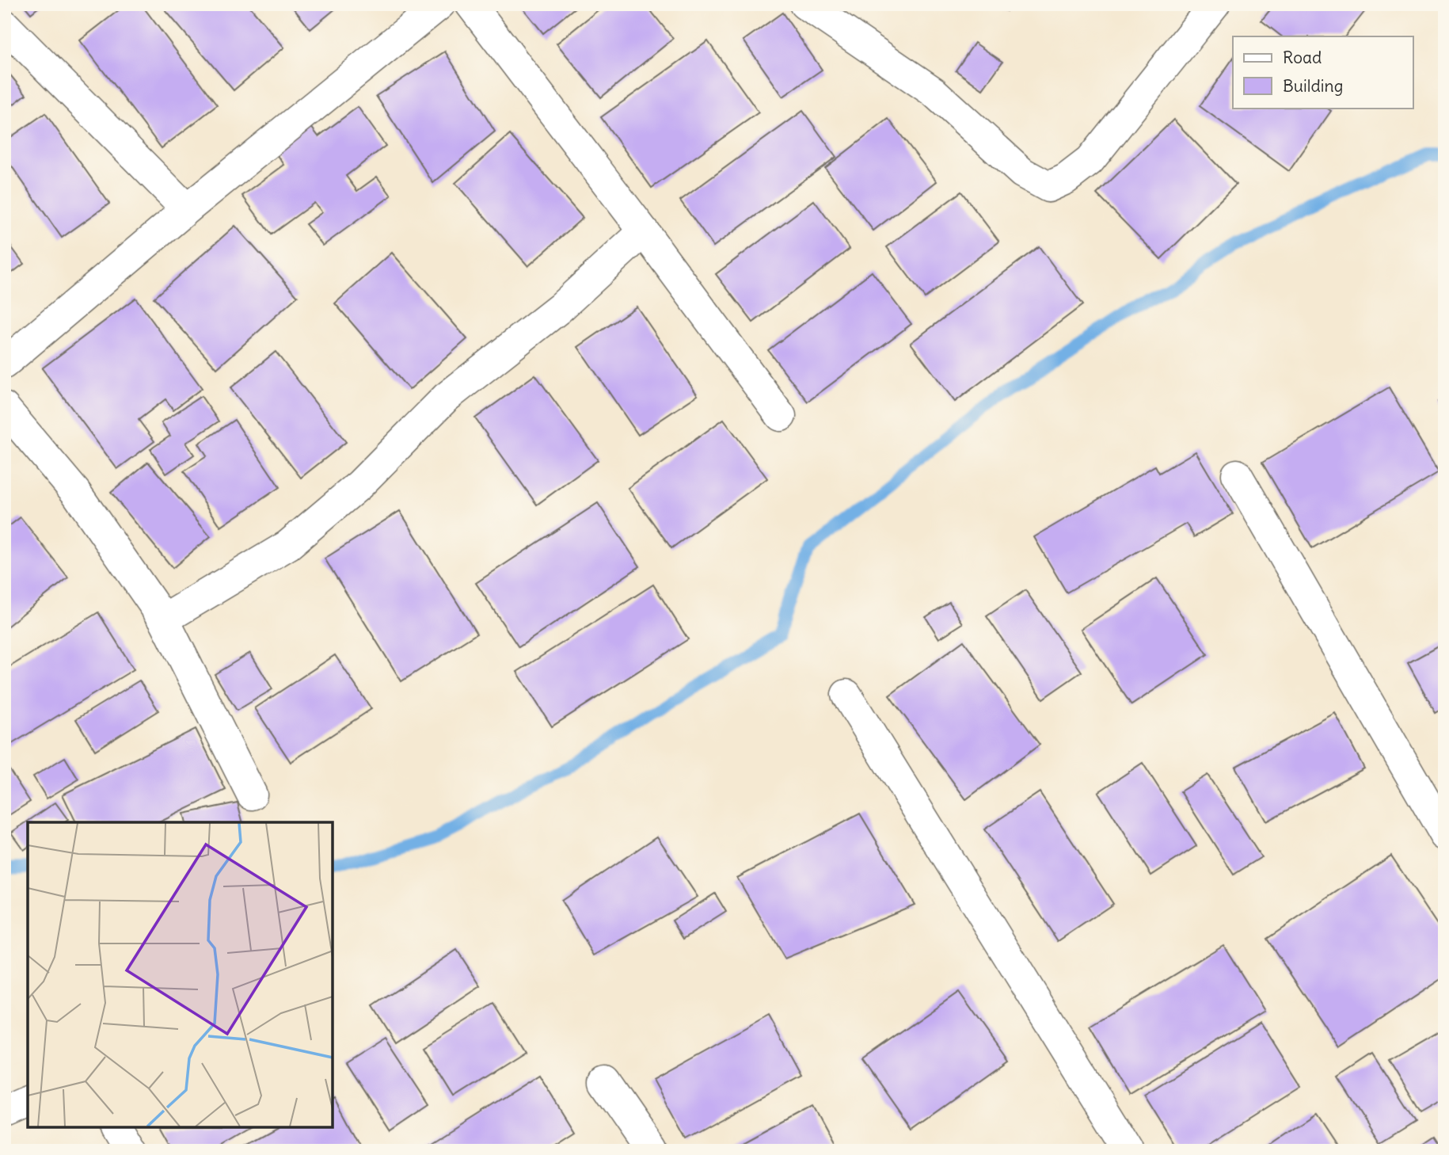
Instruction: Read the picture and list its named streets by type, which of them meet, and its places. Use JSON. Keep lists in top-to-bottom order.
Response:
{
  "legend": ["Road", "Building"]
}
